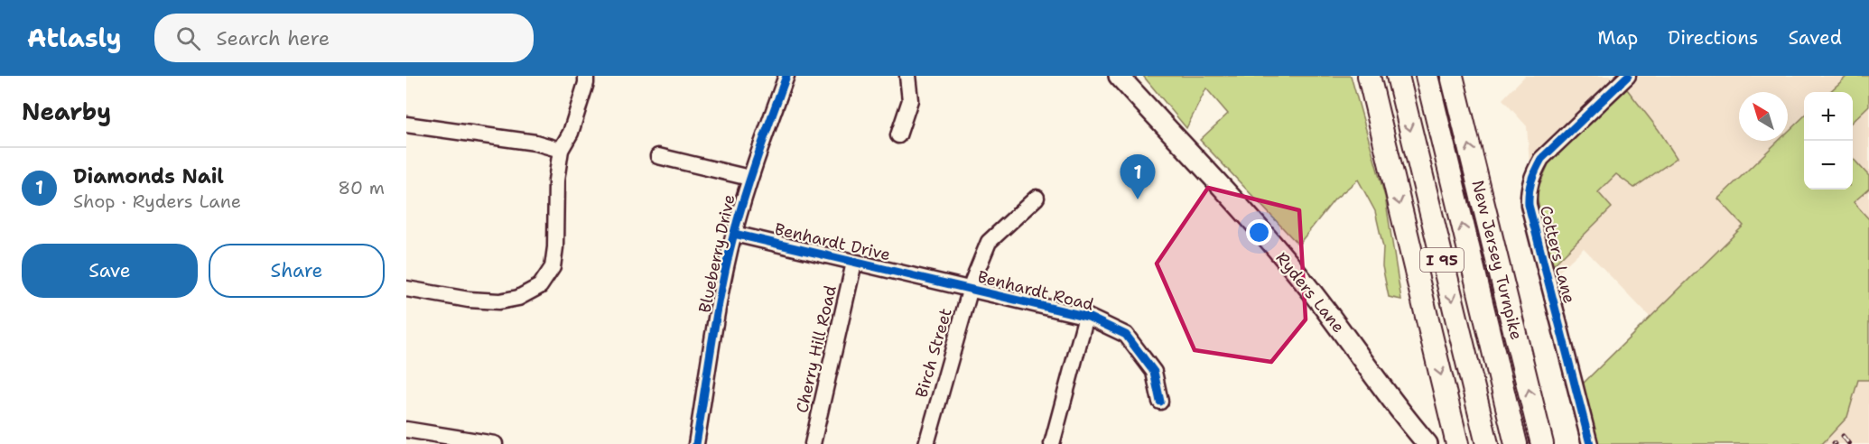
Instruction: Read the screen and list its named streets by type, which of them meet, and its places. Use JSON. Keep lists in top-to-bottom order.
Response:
{
  "streets": {
    "highway": ["I 95", "New Jersey Turnpike"],
    "main road": ["Ryders Lane"],
    "street": [
      "Benhardt Drive",
      "Blueberry Drive",
      "Cotters Lane",
      "Benhardt Road",
      "Cherry Hill Road",
      "Birch Street"
    ]
  },
  "crossings": [
    ["Benhardt Drive", "Blueberry Drive"],
    ["Benhardt Drive", "Benhardt Road"],
    ["Benhardt Drive", "Cherry Hill Road"],
    ["Benhardt Road", "Birch Street"]
  ],
  "north": "top left",
  "page": {
    "header": "Atlasly",
    "search": "Search here",
    "nav": ["Map", "Directions", "Saved"],
    "heading": "Nearby",
    "map_buttons": ["+", "−"],
    "list": [
      {
        "mark": "1",
        "name": "Diamonds Nail",
        "note": "Shop · Ryders Lane",
        "value": "80 m"
      }
    ],
    "pins": "1",
    "buttons": ["Save", "Share"]
  }
}
